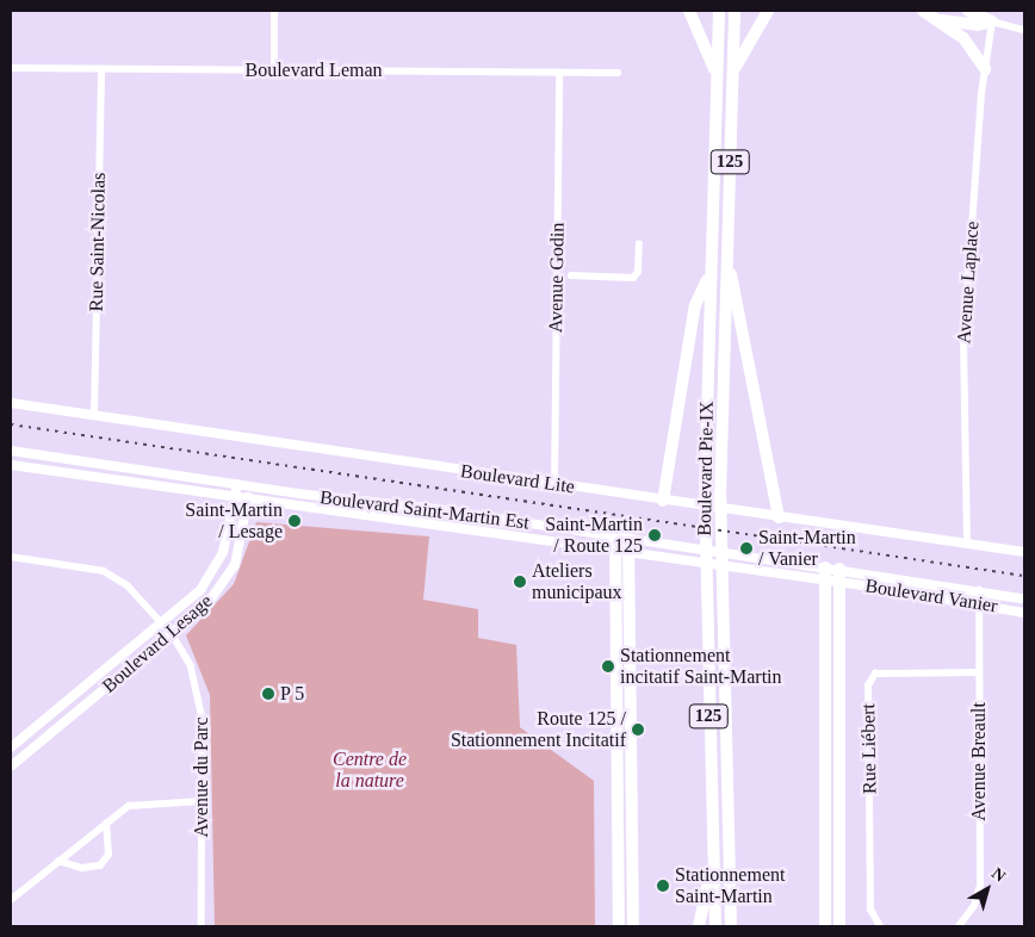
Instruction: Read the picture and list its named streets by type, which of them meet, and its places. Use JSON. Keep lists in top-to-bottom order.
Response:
{
  "streets": {
    "highway": ["125", "Boulevard Pie-IX"],
    "street": [
      "Boulevard Leman",
      "Rue Saint-Nicolas",
      "Avenue Godin",
      "Avenue Laplace",
      "Boulevard Lite",
      "Boulevard Saint-Martin Est",
      "Boulevard Vanier",
      "Boulevard Lesage",
      "Rue Liébert",
      "Avenue Breault",
      "Avenue du Parc"
    ]
  },
  "crossings": [
    ["Boulevard Leman", "Rue Saint-Nicolas"],
    ["Boulevard Leman", "Avenue Godin"],
    ["Rue Saint-Nicolas", "Boulevard Lite"],
    ["Avenue Godin", "Boulevard Lite"],
    ["Avenue Laplace", "Boulevard Lite"],
    ["Boulevard Saint-Martin Est", "Boulevard Vanier"],
    ["Boulevard Saint-Martin Est", "Boulevard Lesage"],
    ["Boulevard Vanier", "Avenue Breault"],
    ["Boulevard Lesage", "Avenue du Parc"],
    ["Rue Liébert", "Avenue Breault"]
  ],
  "parks": ["Centre de la nature"],
  "places": [
    "Saint-Martin / Lesage",
    "Saint-Martin / Route 125",
    "Saint-Martin / Vanier",
    "Ateliers municipaux",
    "Stationnement incitatif Saint-Martin",
    "P 5",
    "Route 125 / Stationnement Incitatif",
    "Stationnement Saint-Martin"
  ],
  "north": "top right"
}
